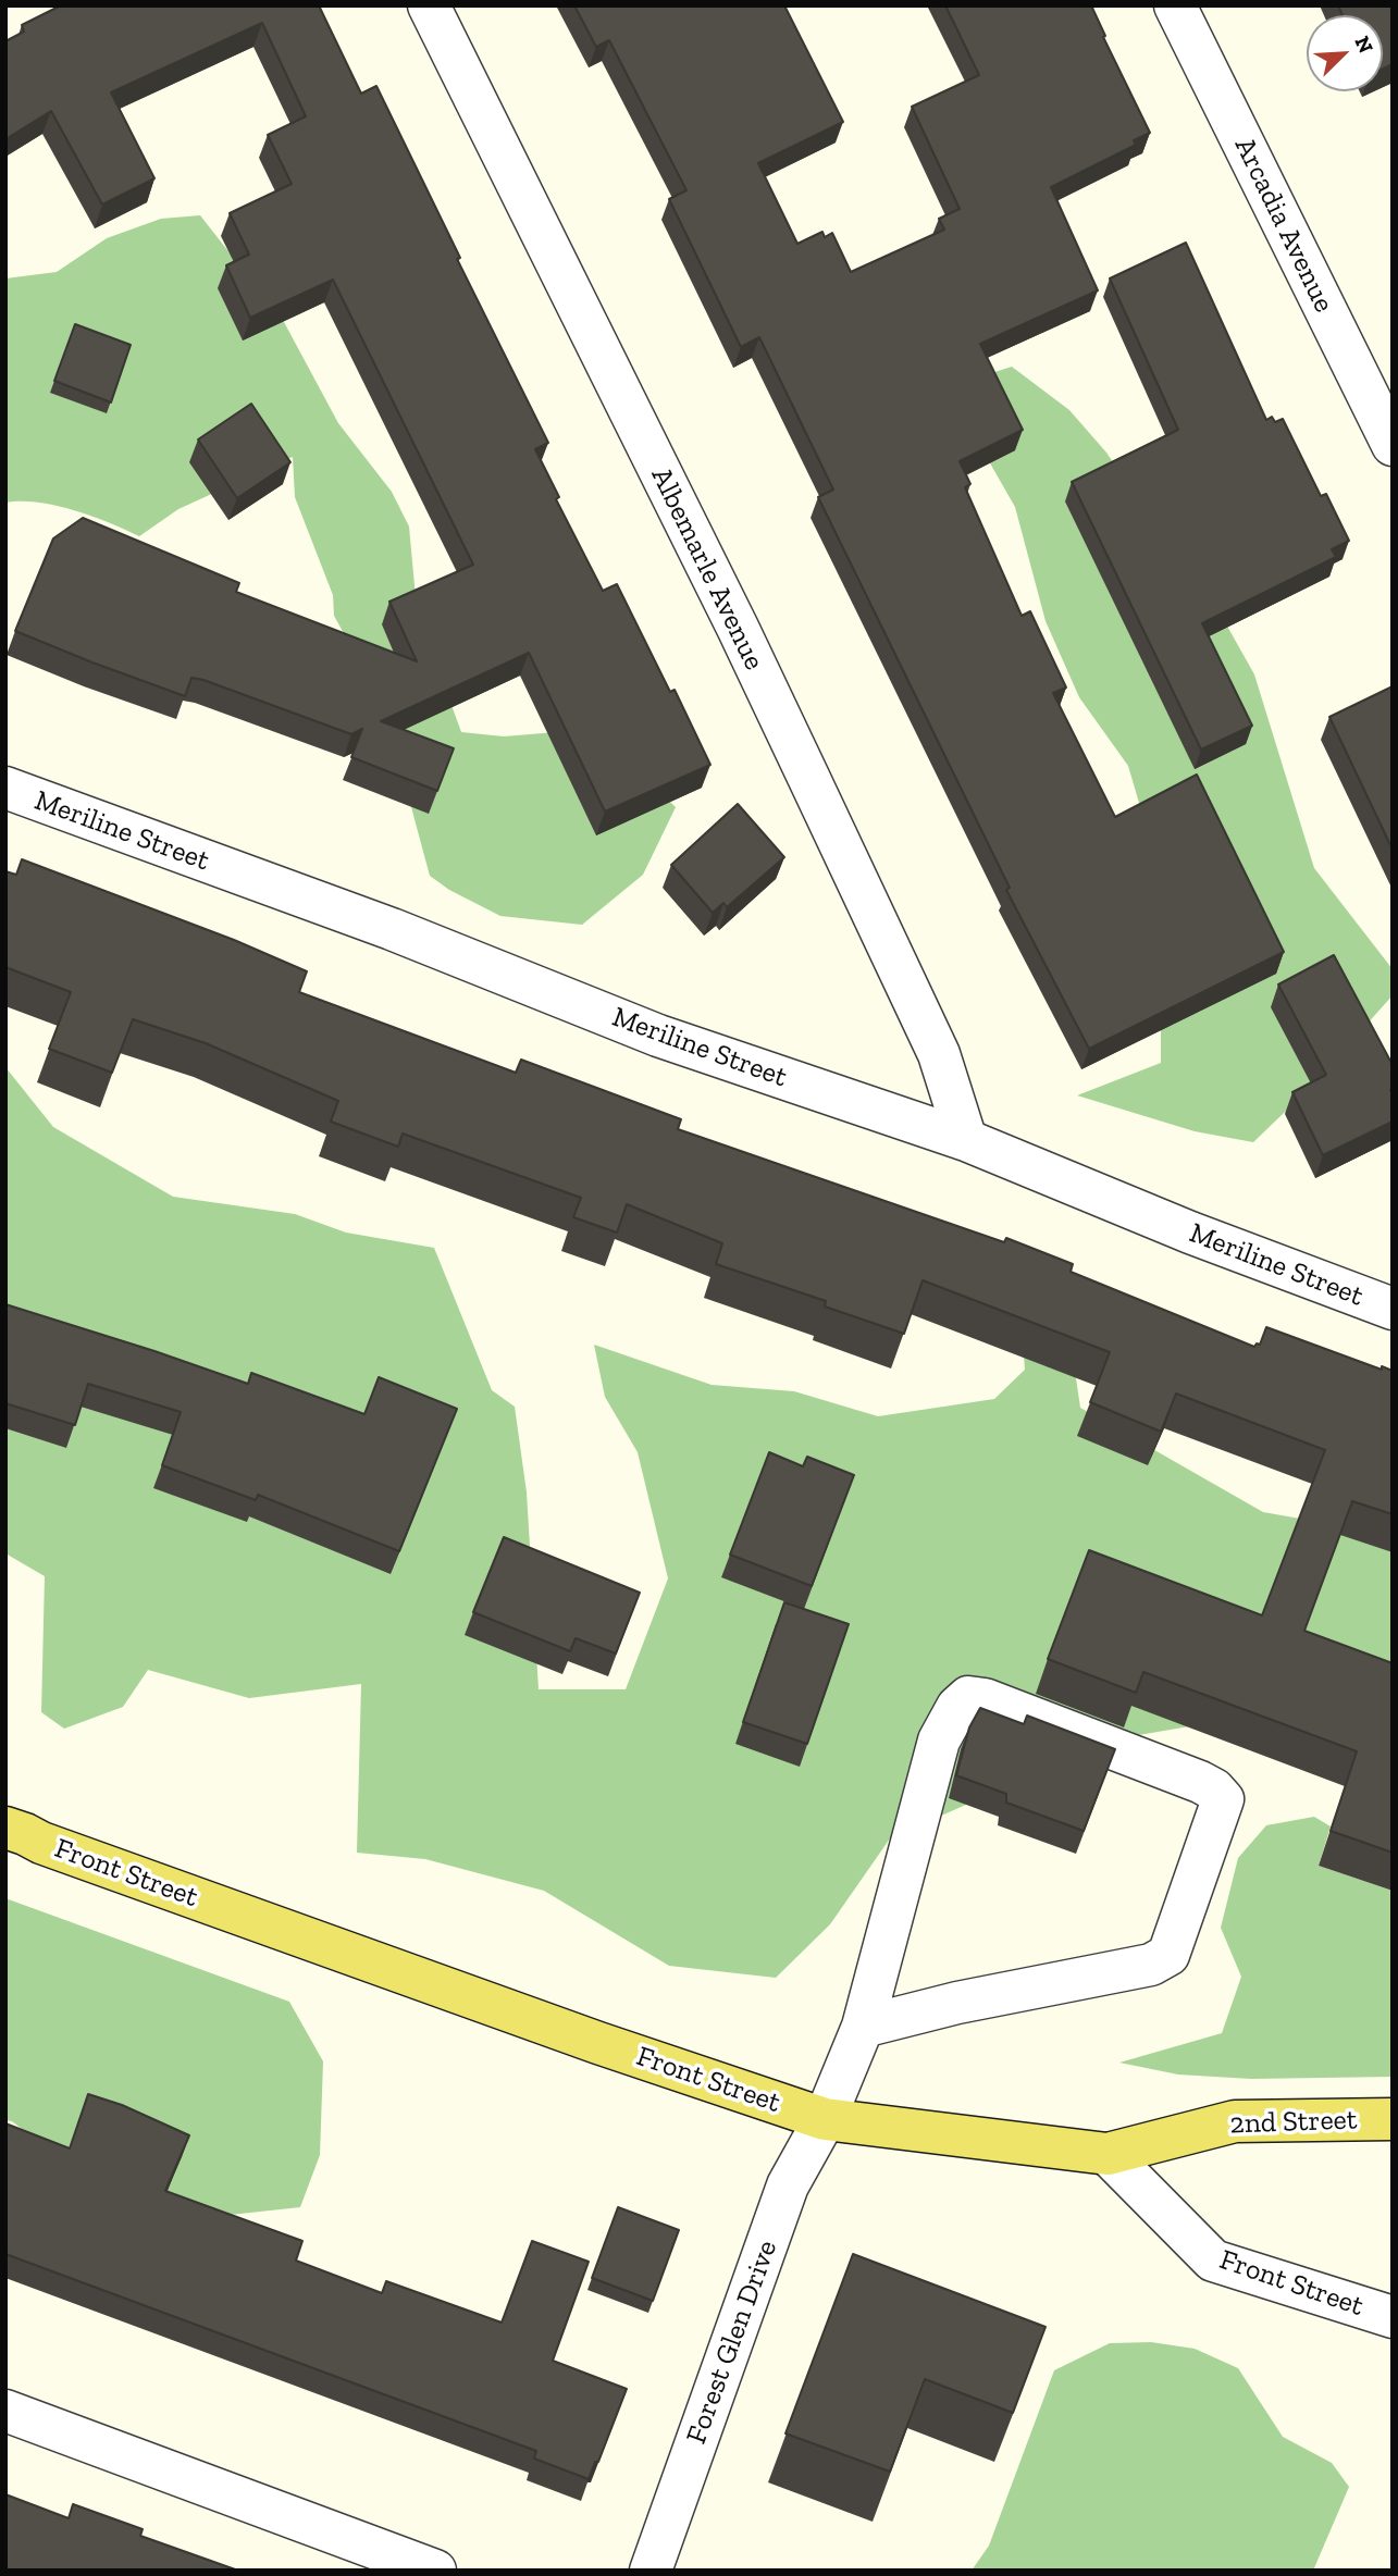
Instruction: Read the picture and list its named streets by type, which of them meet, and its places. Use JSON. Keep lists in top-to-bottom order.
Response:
{
  "streets": {
    "main road": ["Front Street", "2nd Street"],
    "street": [
      "Arcadia Avenue",
      "Albemarle Avenue",
      "Meriline Street",
      "Forest Glen Drive"
    ]
  },
  "crossings": [
    ["Albemarle Avenue", "Meriline Street"],
    ["Front Street", "2nd Street"],
    ["Front Street", "Forest Glen Drive"]
  ],
  "north": "top right"
}
